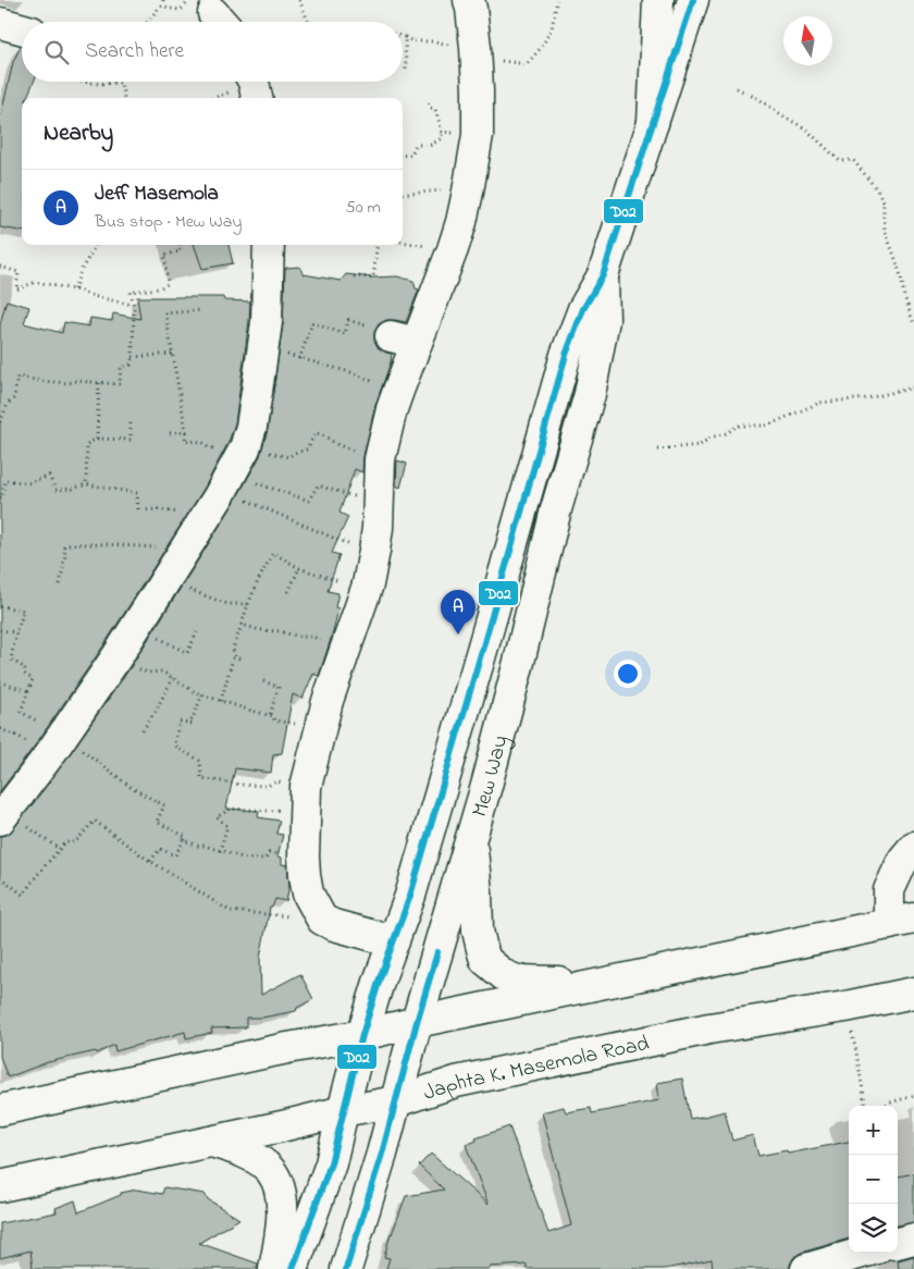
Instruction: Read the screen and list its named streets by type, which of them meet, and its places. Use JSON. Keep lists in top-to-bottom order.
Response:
{
  "streets": {
    "main road": ["Mew Way", "Japhta K. Masemola Road"]
  },
  "crossings": [
    ["Mew Way", "Japhta K. Masemola Road"]
  ],
  "lines": ["transit line D02"],
  "north": "top",
  "page": {
    "search": "Search here",
    "heading": "Nearby",
    "list": [
      {
        "mark": "A",
        "name": "Jeff Masemola",
        "note": "Bus stop · Mew Way",
        "value": "50 m"
      }
    ],
    "pins": "A",
    "map_buttons": ["+", "−"]
  }
}
